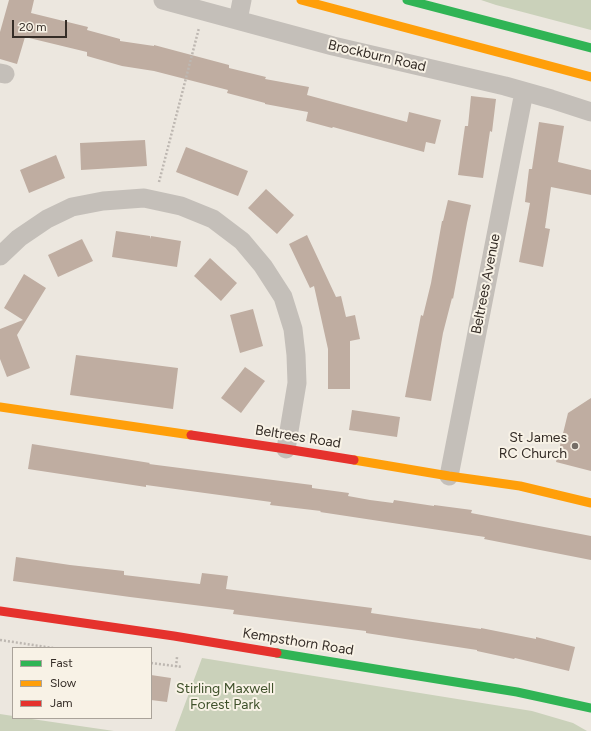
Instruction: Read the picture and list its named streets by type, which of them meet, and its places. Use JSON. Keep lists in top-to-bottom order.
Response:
{
  "streets": {
    "street": [
      "Brockburn Road",
      "Beltrees Avenue",
      "Beltrees Road",
      "Kempsthorn Road"
    ]
  },
  "crossings": [
    ["Brockburn Road", "Beltrees Avenue"],
    ["Beltrees Avenue", "Beltrees Road"]
  ],
  "parks": ["Stirling Maxwell Forest Park"],
  "places": ["St James RC Church"],
  "legend": ["Fast", "Slow", "Jam"],
  "scale_bar": "20 m"
}
